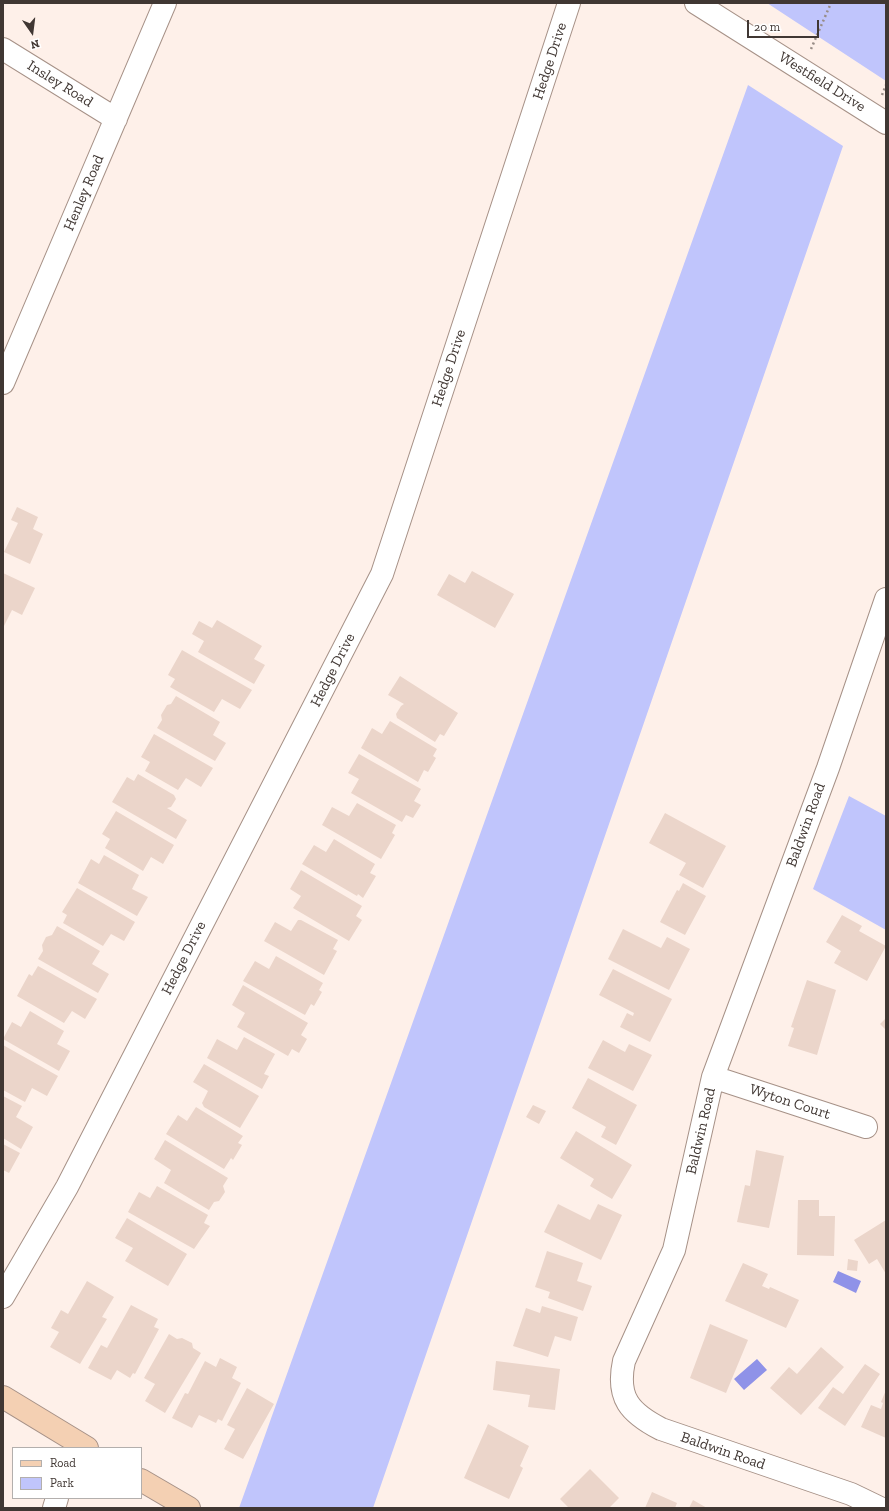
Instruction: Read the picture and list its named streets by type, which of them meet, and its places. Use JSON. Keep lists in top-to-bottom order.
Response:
{
  "streets": {
    "street": [
      "Hedge Drive",
      "Westfield Drive",
      "Insley Road",
      "Henley Road",
      "Baldwin Road",
      "Wyton Court"
    ]
  },
  "crossings": [
    ["Insley Road", "Henley Road"],
    ["Baldwin Road", "Wyton Court"]
  ],
  "legend": ["Road", "Park"],
  "scale_bar": "20 m",
  "north": "bottom"
}
